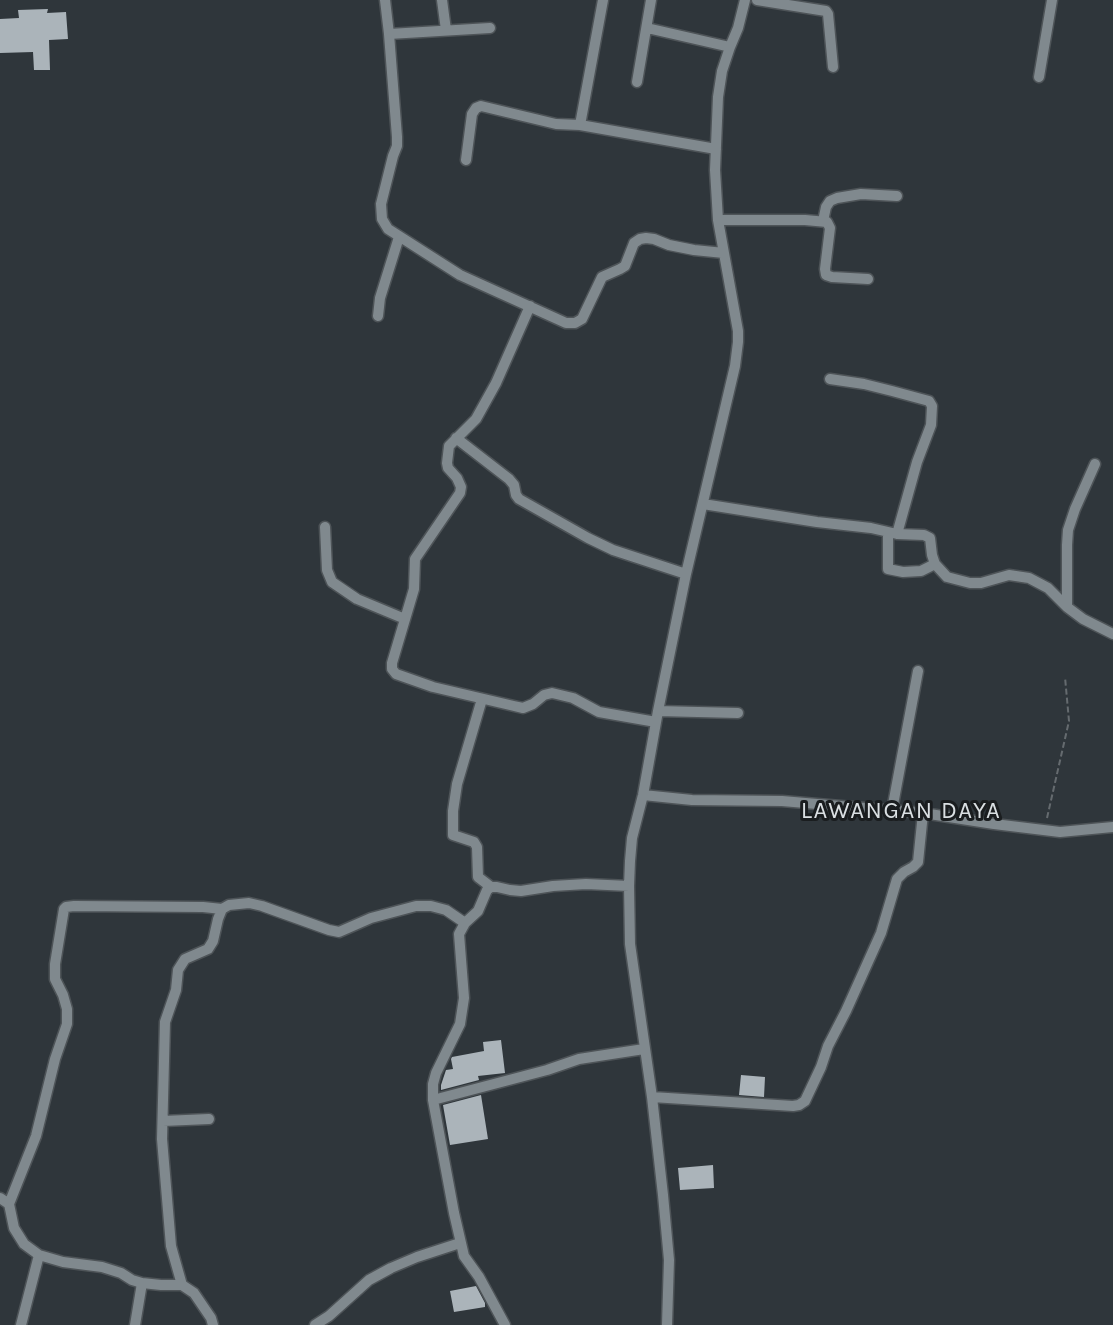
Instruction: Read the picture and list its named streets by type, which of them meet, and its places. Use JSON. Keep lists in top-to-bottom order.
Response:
{
  "districts": ["LAWANGAN DAYA"]
}
